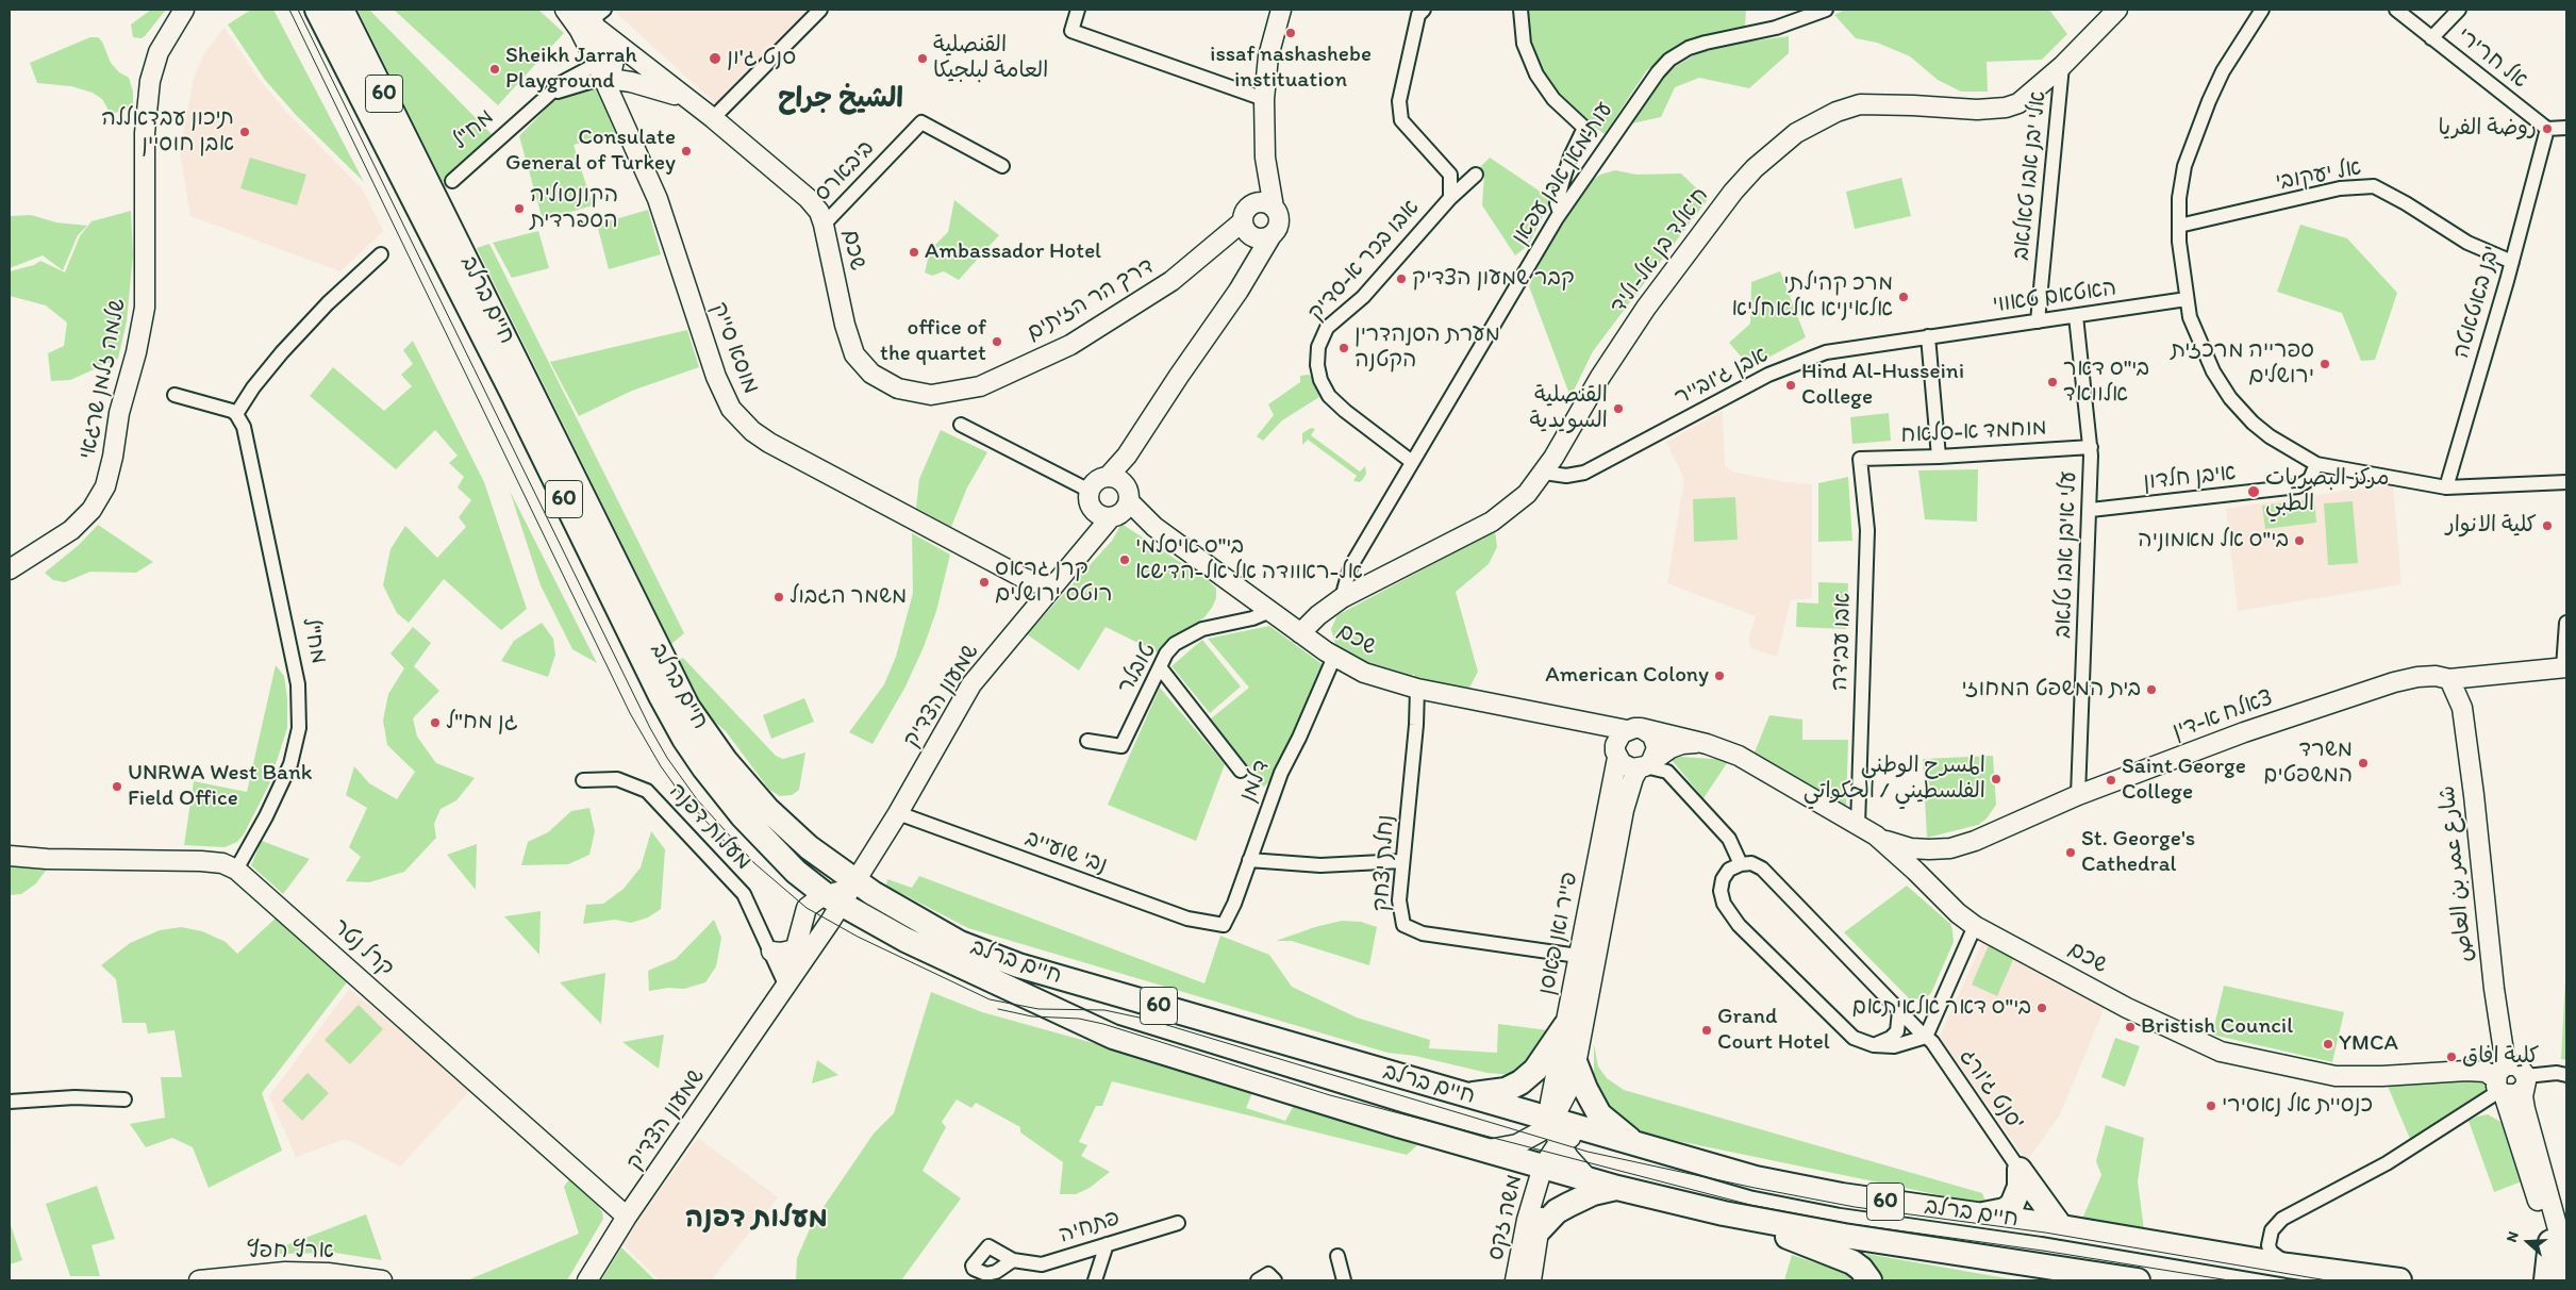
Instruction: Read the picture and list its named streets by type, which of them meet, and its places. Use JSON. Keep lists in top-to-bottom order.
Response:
{
  "streets": {
    "highway": ["60", "חיים ברלב"],
    "street": [
      "אל חרירי",
      "מח\"ל",
      "ביבארס",
      "עות'מאן אבן עפאן",
      "אלי יבנ אבו טאלאב",
      "אל יעקובי",
      "שכם",
      "ח'אלד בן אל-וליד",
      "אבו בכר א-סדיק",
      "האטאם טאווי",
      "דרך הר הזיתים",
      "יבנ באטאטה",
      "מוסא סייק",
      "אבן ג'ובייר",
      "שלמה זלמן שרגאי",
      "מוחמד א-סלאח",
      "איבן חלדון",
      "עלי איבן אבו טלאב",
      "אבו עבידה",
      "טובלר",
      "שמעון הצדיק",
      "צאלח א-דין",
      "דלמן",
      "מעלות דפנה",
      "נבי שועייב",
      "נחלת יצחק",
      "شارع عمر بن العاص",
      "פייר ואן פאסן",
      "קרל נטר",
      "סנט ג'ורג'",
      "משה זקס",
      "פתחיה",
      "ארץ חפץ"
    ]
  },
  "crossings": [
    ["אל חרירי", "יבנ באטאטה"],
    ["60", "חיים ברלב"],
    ["מח\"ל", "שכם"],
    ["מח\"ל", "מוסא סייק"],
    ["מח\"ל", "קרל נטר"],
    ["ביבארס", "שכם"],
    ["עות'מאן אבן עפאן", "ח'אלד בן אל-וליד"],
    ["עות'מאן אבן עפאן", "אבו בכר א-סדיק"],
    ["אלי יבנ אבו טאלאב", "ח'אלד בן אל-וליד"],
    ["אלי יבנ אבו טאלאב", "האטאם טאווי"],
    ["אל יעקובי", "יבנ באטאטה"],
    ["שכם", "ח'אלד בן אל-וליד"],
    ["שכם", "דרך הר הזיתים"],
    ["שכם", "מוסא סייק"],
    ["שכם", "אבו עבידה"],
    ["שכם", "טובלר"],
    ["שכם", "שמעון הצדיק"],
    ["שכם", "צאלח א-דין"],
    ["שכם", "דלמן"],
    ["שכם", "נחלת יצחק"],
    ["שכם", "شارع عمر بن العاص"],
    ["שכם", "פייר ואן פאסן"],
    ["ח'אלד בן אל-וליד", "אבן ג'ובייר"],
    ["האטאם טאווי", "אבן ג'ובייר"],
    ["האטאם טאווי", "עלי איבן אבו טלאב"],
    ["חיים ברלב", "שמעון הצדיק"],
    ["חיים ברלב", "פייר ואן פאסן"],
    ["חיים ברלב", "משה זקס"],
    ["דרך הר הזיתים", "שמעון הצדיק"],
    ["מוסא סייק", "שמעון הצדיק"],
    ["מוחמד א-סלאח", "עלי איבן אבו טלאב"],
    ["מוחמד א-סלאח", "אבו עבידה"],
    ["איבן חלדון", "עלי איבן אבו טלאב"],
    ["עלי איבן אבו טלאב", "צאלח א-דין"],
    ["שמעון הצדיק", "מעלות דפנה"],
    ["שמעון הצדיק", "נבי שועייב"],
    ["שמעון הצדיק", "קרל נטר"],
    ["צאלח א-דין", "شارع عمر بن العاص"],
    ["דלמן", "נבי שועייב"],
    ["נחלת יצחק", "פייר ואן פאסן"],
    ["פייר ואן פאסן", "משה זקס"]
  ],
  "districts": ["الشيخ جراح", "מעלות דפנה"],
  "places": [
    "issaf nashashebe instituation",
    "סנט ג'ון",
    "القنصلية العامة لبلجيكا",
    "Sheikh Jarrah Playground",
    "روضة الفريا",
    "תיכון עבדאללה אבן חוסיין",
    "Consulate General of Turkey",
    "הקונסוליה הספרדית",
    "Ambassador Hotel",
    "קבר שמעון הצדיק",
    "מרכ קהילתי אלאיניא אלאחליא",
    "office of the quartet",
    "מערת הסנהדרין הקטנה",
    "ספרייה מרכזית ירושלים",
    "בי\"ס דאר אלוואד",
    "Hind Al-Husseini College",
    "القنصلية السويدية",
    "مركز البصريات الطبي",
    "كلية الانوار",
    "בי\"ס אל מאמוניה",
    "בי\"ס איסלמי אל-ראוודה אל אל-הדישא",
    "קרן גראס רוטס ירושלים",
    "משמר הגבול",
    "American Colony",
    "בית המשפט המחוזי",
    "גן מח\"ל",
    "משרד המשפטים",
    "المسرح الوطني الفلسطيني / الحكواتي",
    "Saint George College",
    "UNRWA West Bank Field Office",
    "St. George's Cathedral",
    "בי\"ס דאר אלאיתאם",
    "Bristish Council",
    "Grand Court Hotel",
    "YMCA",
    "كلية افاق",
    "כנסיית אל נאסירי"
  ],
  "north": "left"
}
